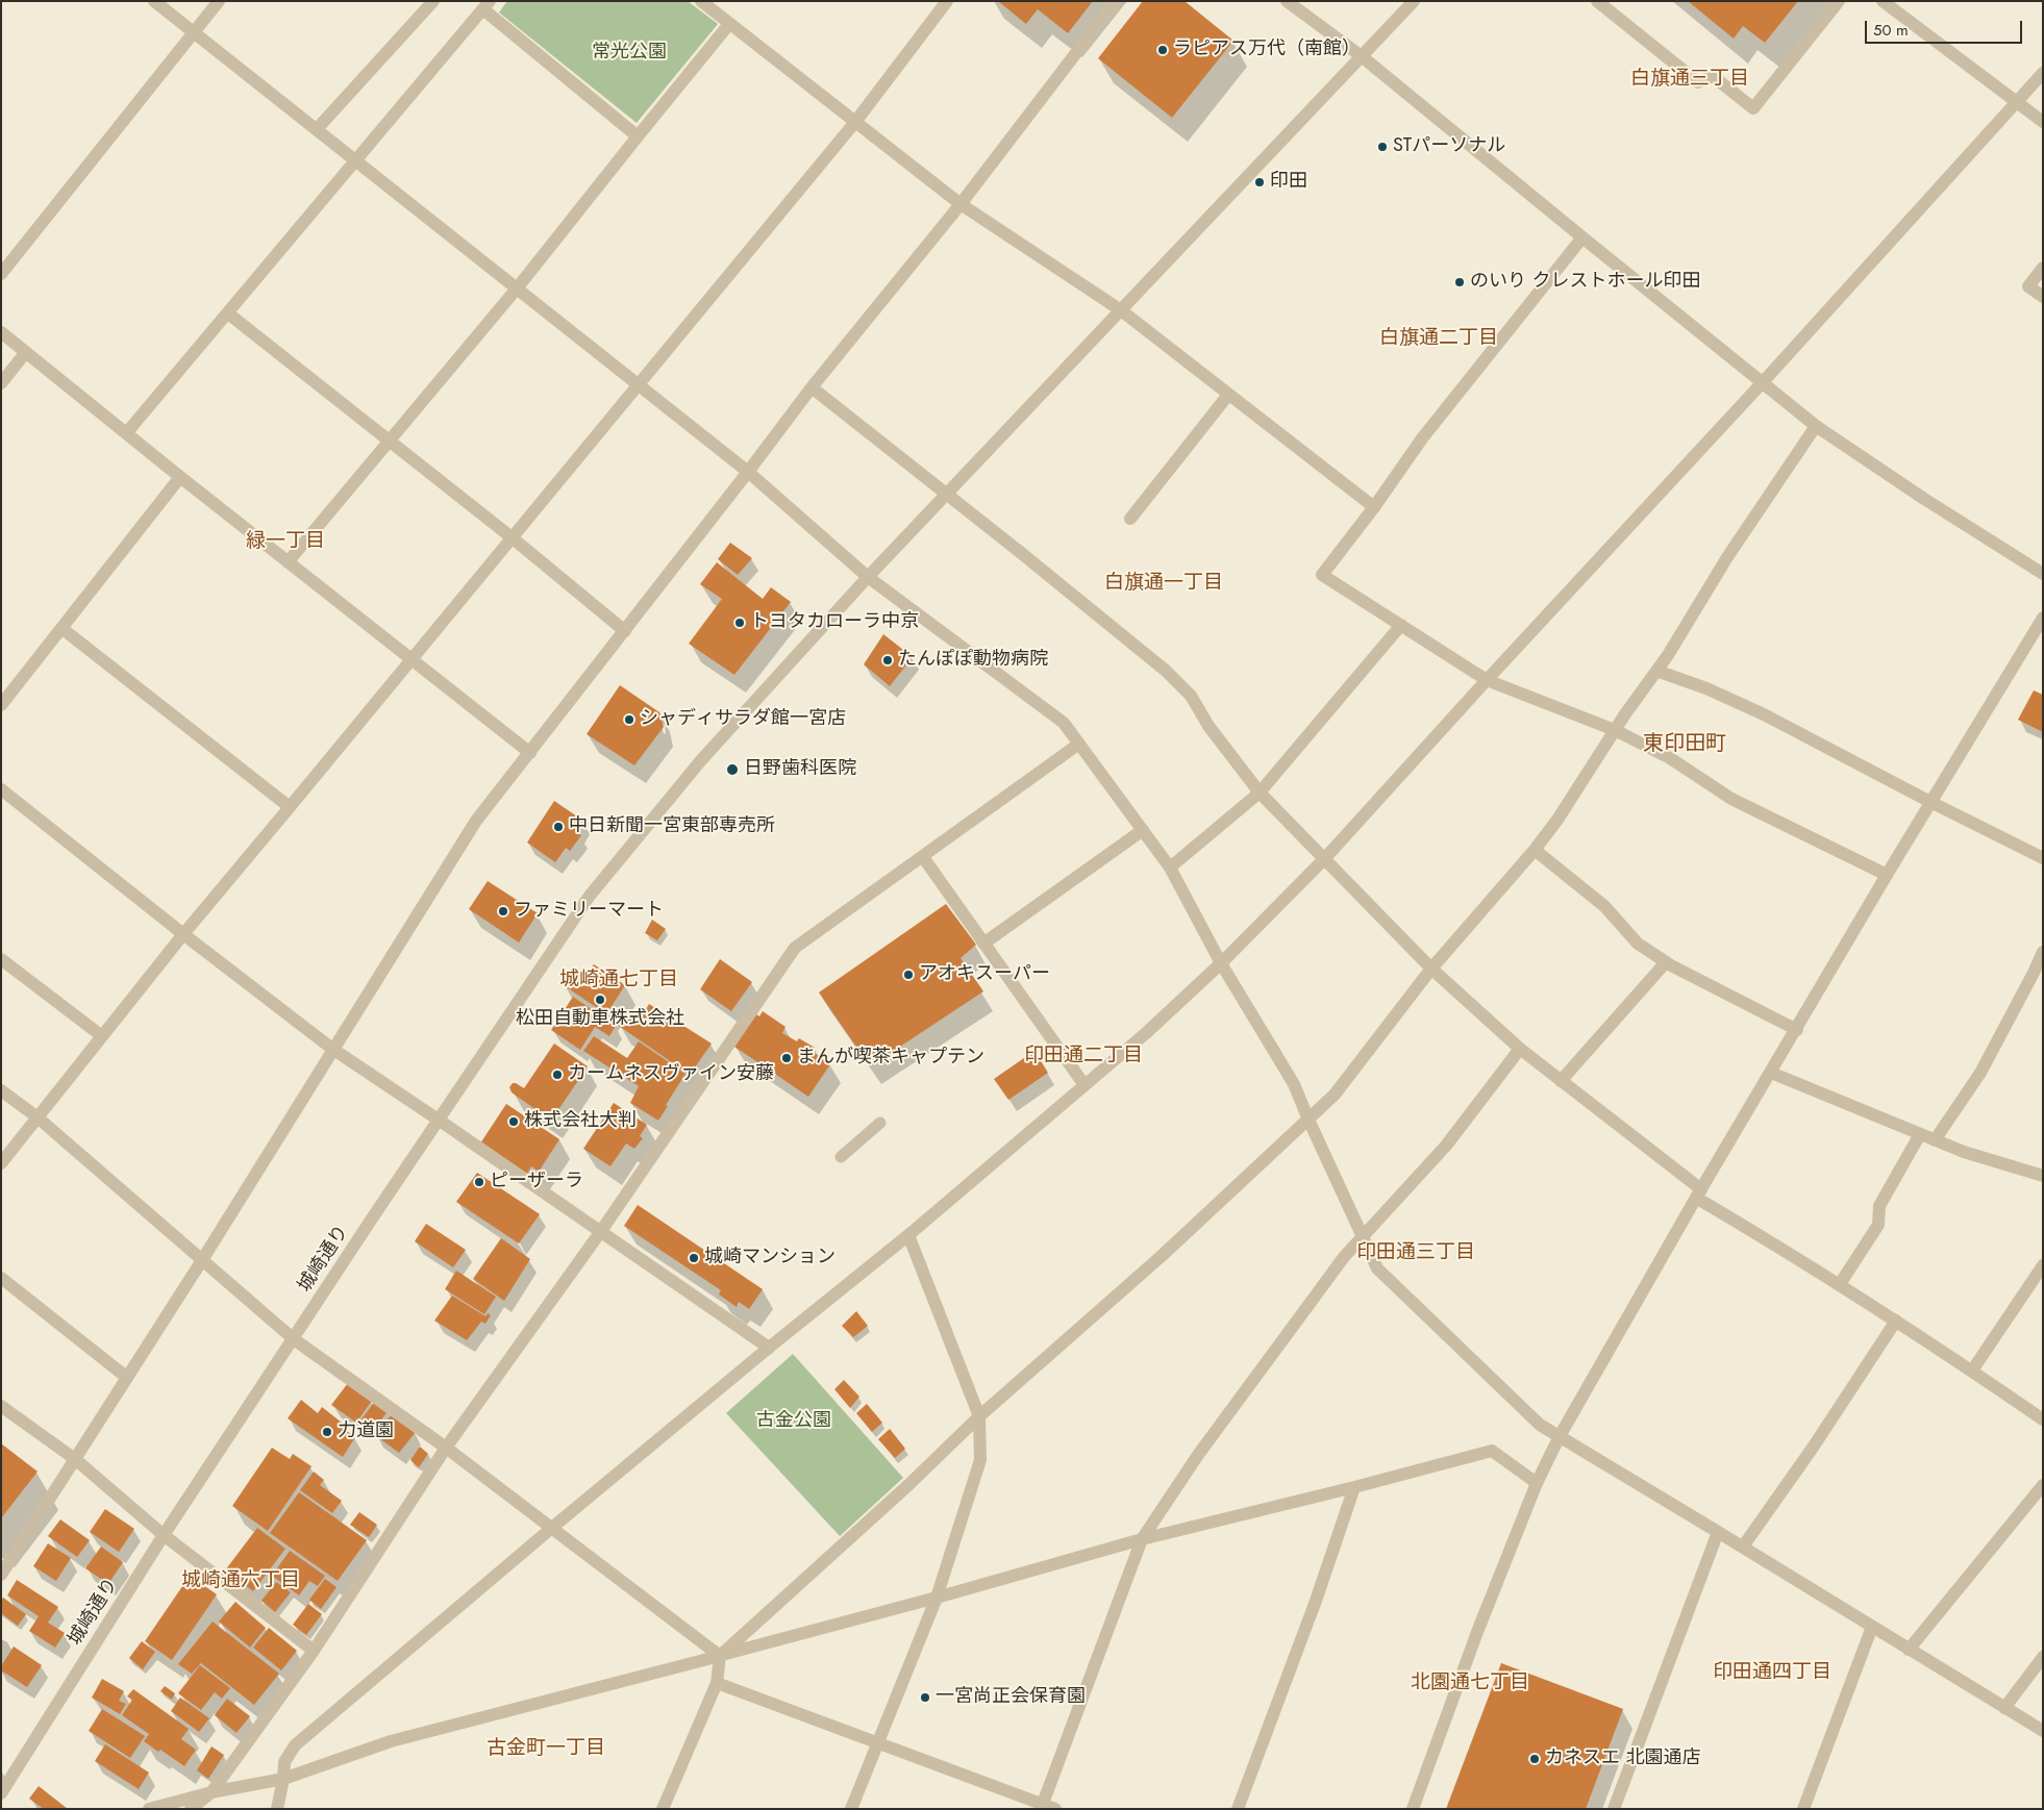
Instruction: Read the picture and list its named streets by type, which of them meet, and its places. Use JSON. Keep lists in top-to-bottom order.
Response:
{
  "streets": {
    "street": ["城崎通り"]
  },
  "districts": [
    "白旗通三丁目",
    "白旗通二丁目",
    "緑一丁目",
    "白旗通一丁目",
    "東印田町",
    "城崎通七丁目",
    "印田通二丁目",
    "印田通三丁目",
    "城崎通六丁目",
    "印田通四丁目",
    "北園通七丁目",
    "古金町一丁目"
  ],
  "parks": ["常光公園", "古金公園"],
  "places": [
    "ラピアス万代（南館）",
    "STパーソナル",
    "印田",
    "のいり クレストホール印田",
    "トヨタカローラ中京",
    "たんぽぽ動物病院",
    "シャディサラダ館一宮店",
    "日野歯科医院",
    "中日新聞一宮東部専売所",
    "ファミリーマート",
    "アオキスーパー",
    "松田自動車株式会社",
    "まんが喫茶キャプテン",
    "カームネスヴァイン安藤",
    "株式会社大判",
    "ピーザーラ",
    "城崎マンション",
    "力道園",
    "一宮尚正会保育園",
    "カネスエ 北園通店"
  ],
  "scale_bar": "50 m"
}
